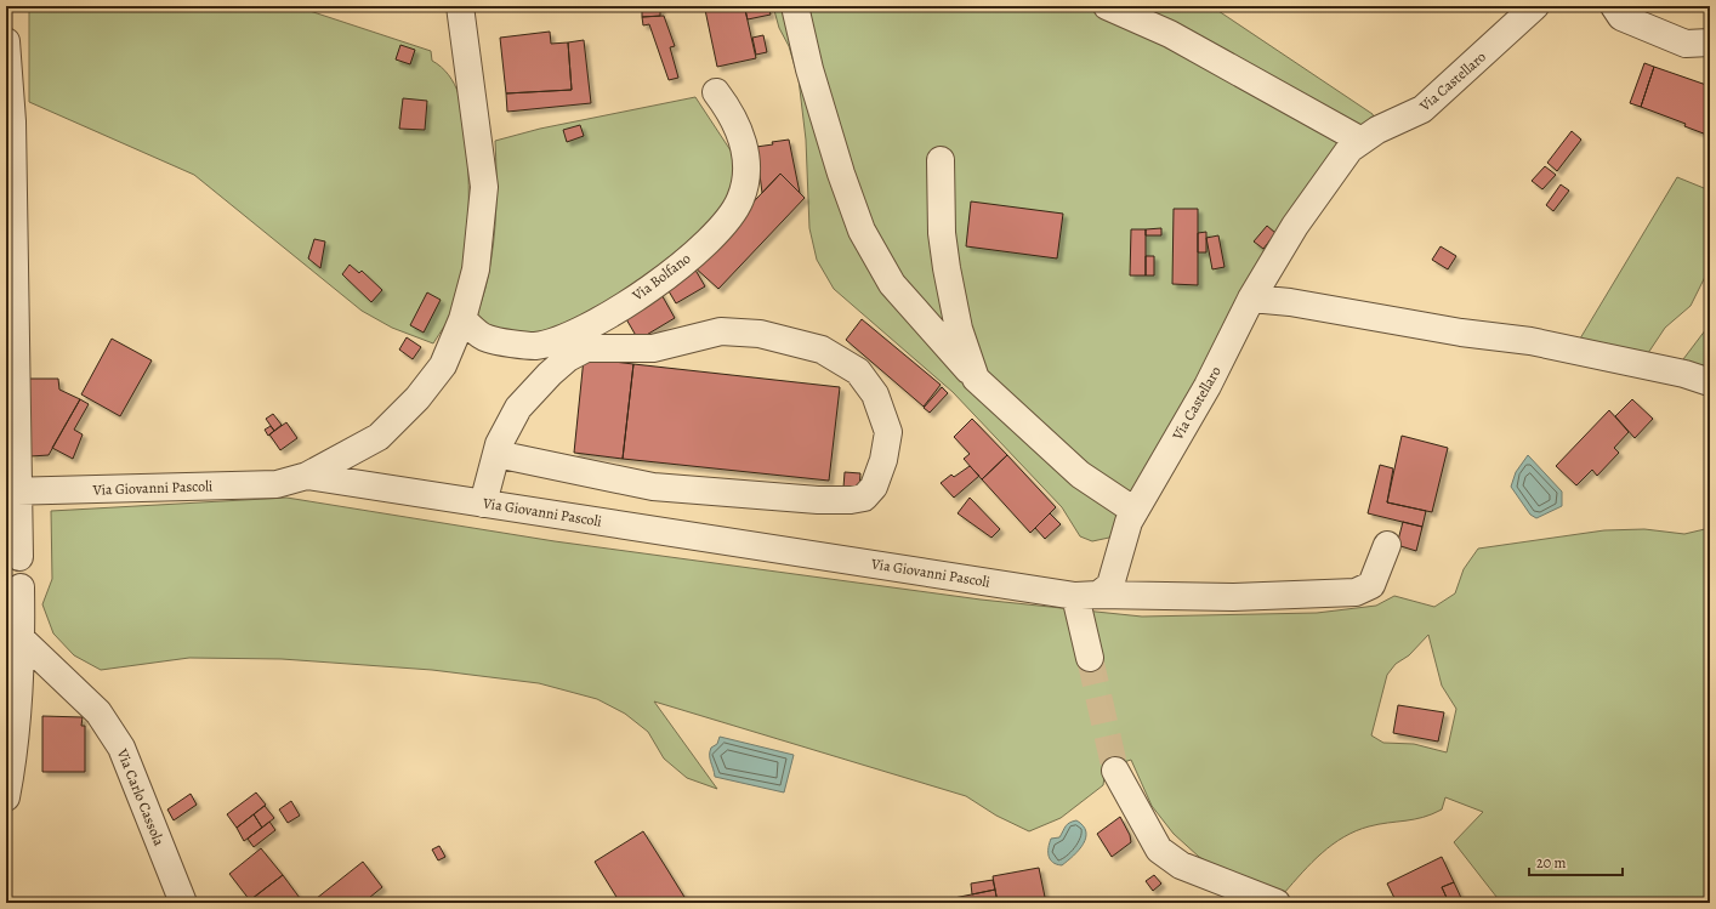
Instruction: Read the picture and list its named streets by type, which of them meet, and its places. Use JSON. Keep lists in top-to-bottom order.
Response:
{
  "streets": {
    "street": [
      "Via Castellaro",
      "Via Bolfano",
      "Via Giovanni Pascoli",
      "Via Carlo Cassola"
    ]
  },
  "crossings": [
    ["Via Castellaro", "Via Giovanni Pascoli"]
  ],
  "scale_bar": "20 m"
}
